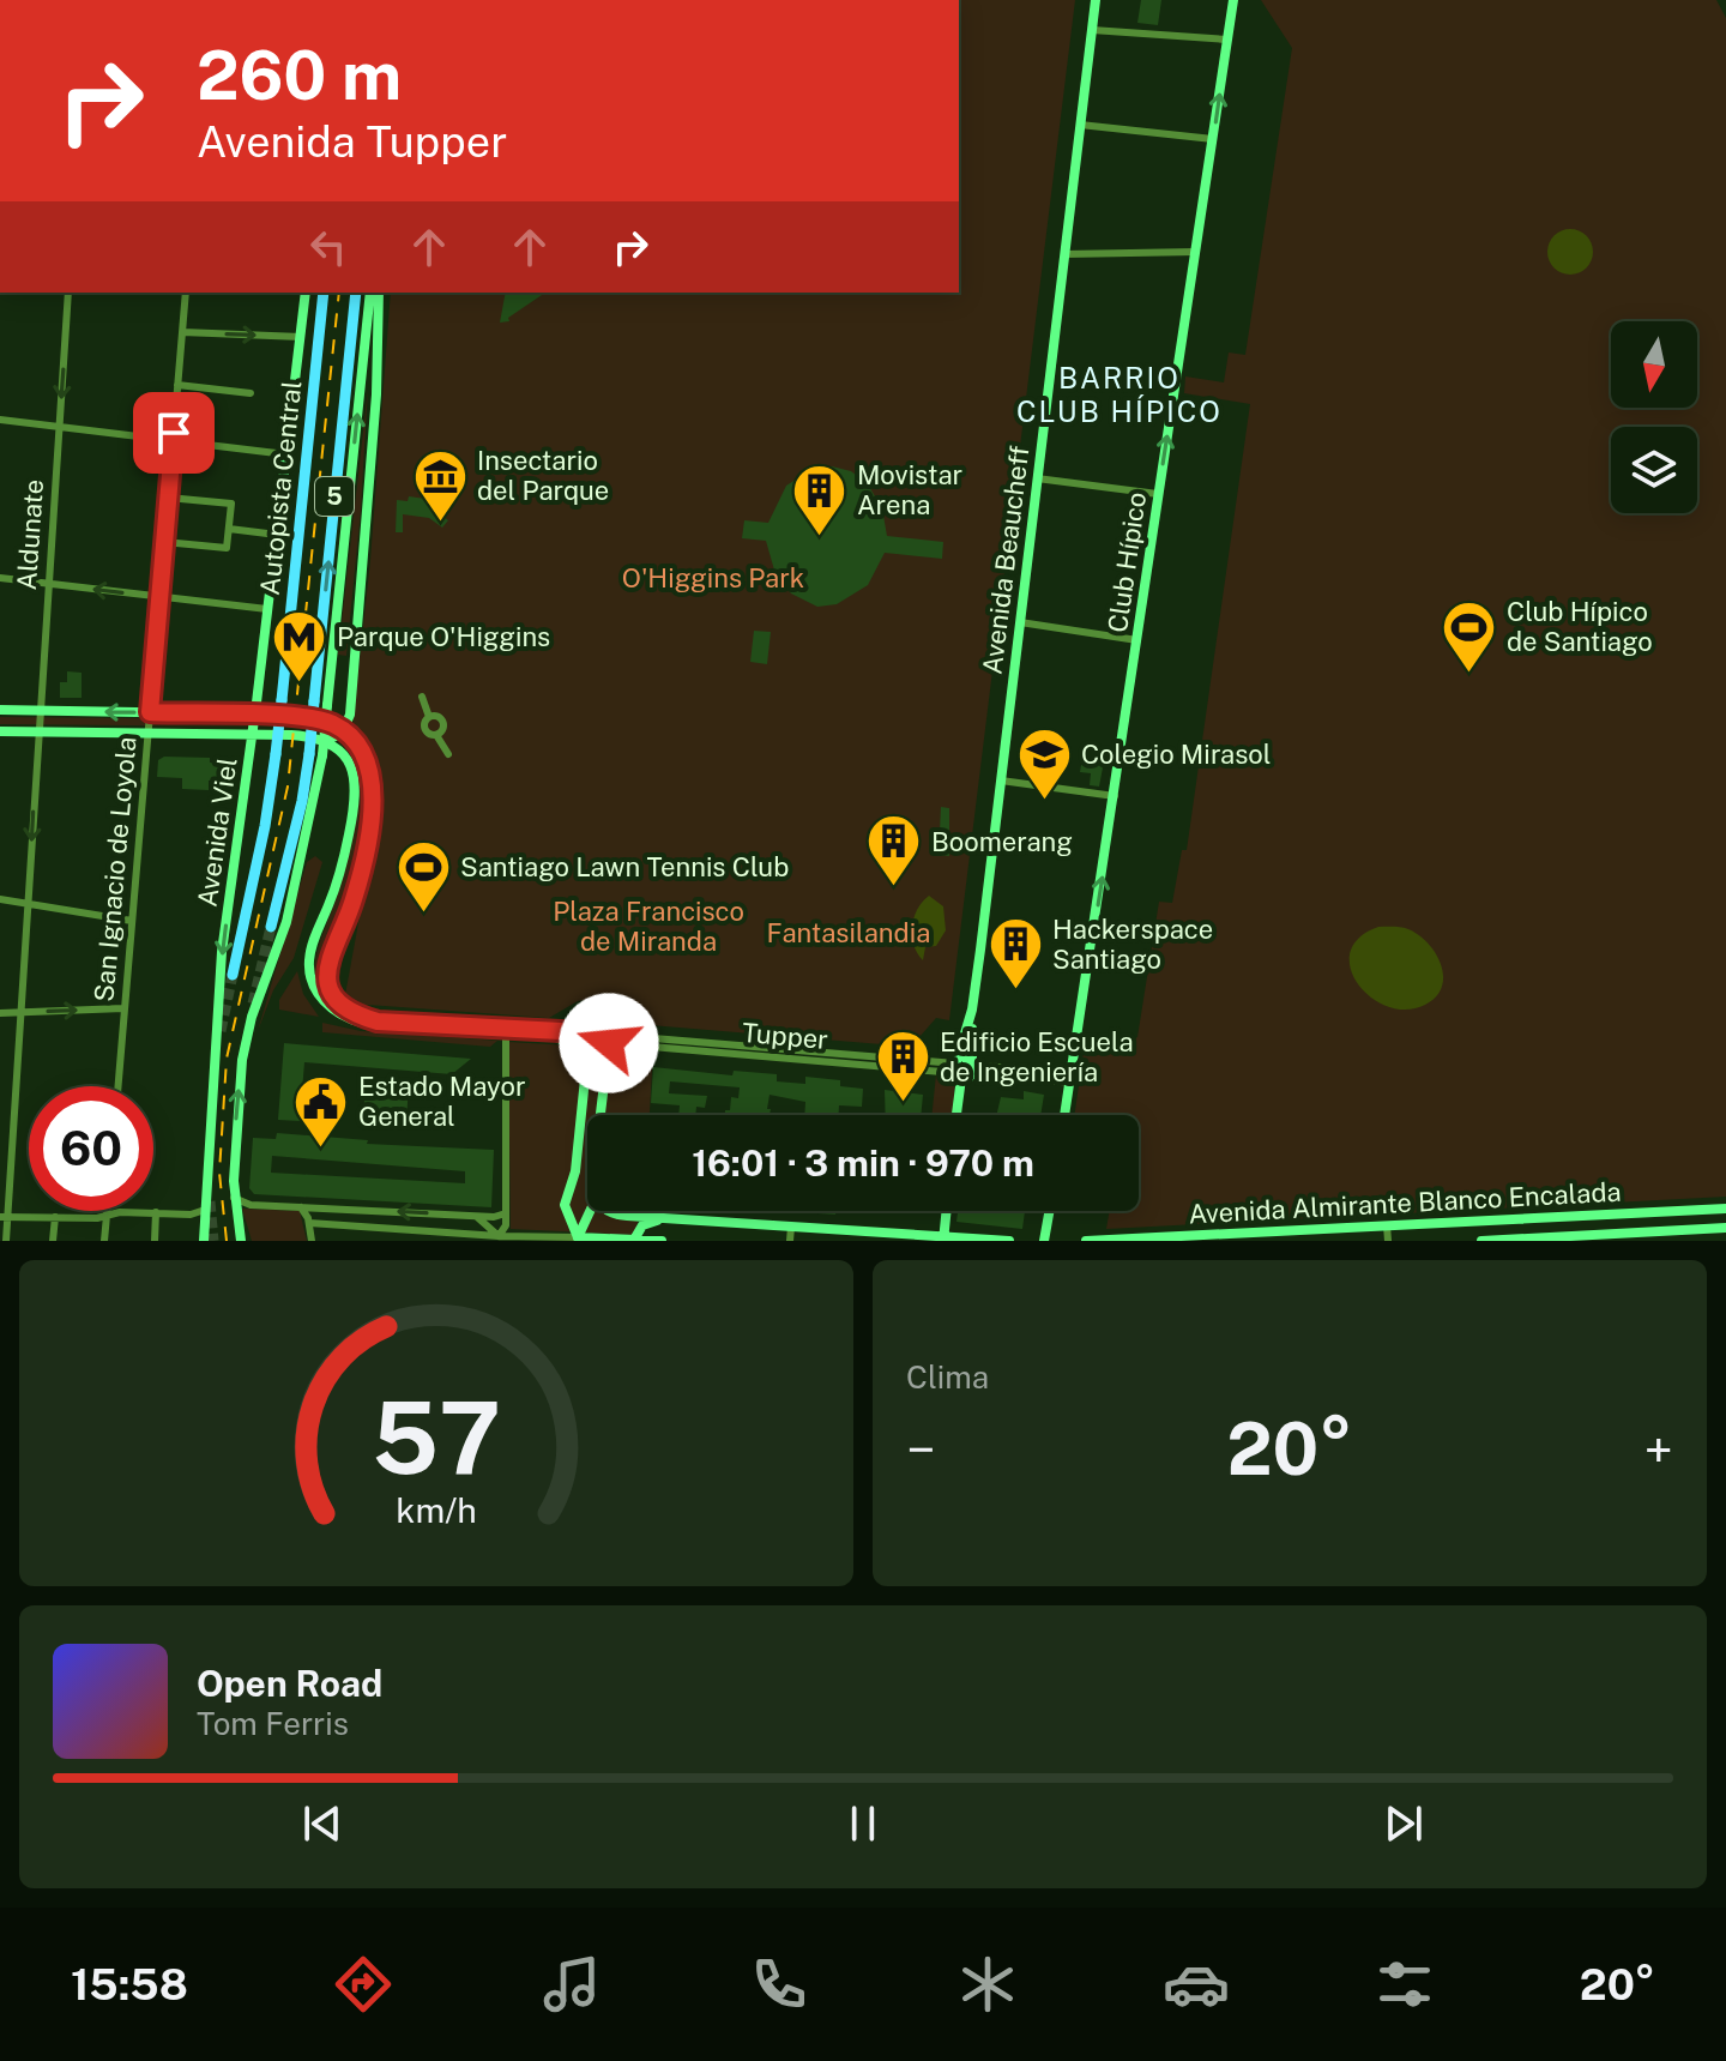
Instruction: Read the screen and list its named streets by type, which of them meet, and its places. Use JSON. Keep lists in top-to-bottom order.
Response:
{
  "streets": {
    "highway": ["Autopista Central", "5"],
    "main road": [
      "Avenida Beaucheff",
      "Club Hípico",
      "Avenida Viel",
      "Avenida Almirante Blanco Encalada"
    ],
    "street": ["Aldunate", "San Ignacio de Loyola", "Tupper"]
  },
  "crossings": [
    ["Avenida Beaucheff", "Tupper"],
    ["Club Hípico", "Tupper"]
  ],
  "one_way": ["Club Hípico"],
  "districts": ["BARRIO CLUB HÍPICO"],
  "parks": ["O'Higgins Park", "Plaza Francisco de Miranda", "Fantasilandia"],
  "places": {
    "museum": ["Insectario del Parque"],
    "building": [
      "Movistar Arena",
      "Boomerang",
      "Hackerspace Santiago",
      "Edificio Escuela de Ingeniería"
    ],
    "sports": ["Club Hípico de Santiago", "Santiago Lawn Tennis Club"],
    "metro station": ["Parque O'Higgins"],
    "school or university": ["Colegio Mirasol"],
    "public building": ["Estado Mayor General"]
  },
  "north": "bottom",
  "page": {
    "turn": ["260 m", "Avenida Tupper"],
    "limit": "60",
    "trip": "16:01 · 3 min · 970 m",
    "tile": "Clima",
    "heat": ["−", "20°", "+"],
    "song": ["Open Road", "Tom Ferris"],
    "tabs": ["15:58", "20°"],
    "gauge": ["57", "km/h"]
  }
}
